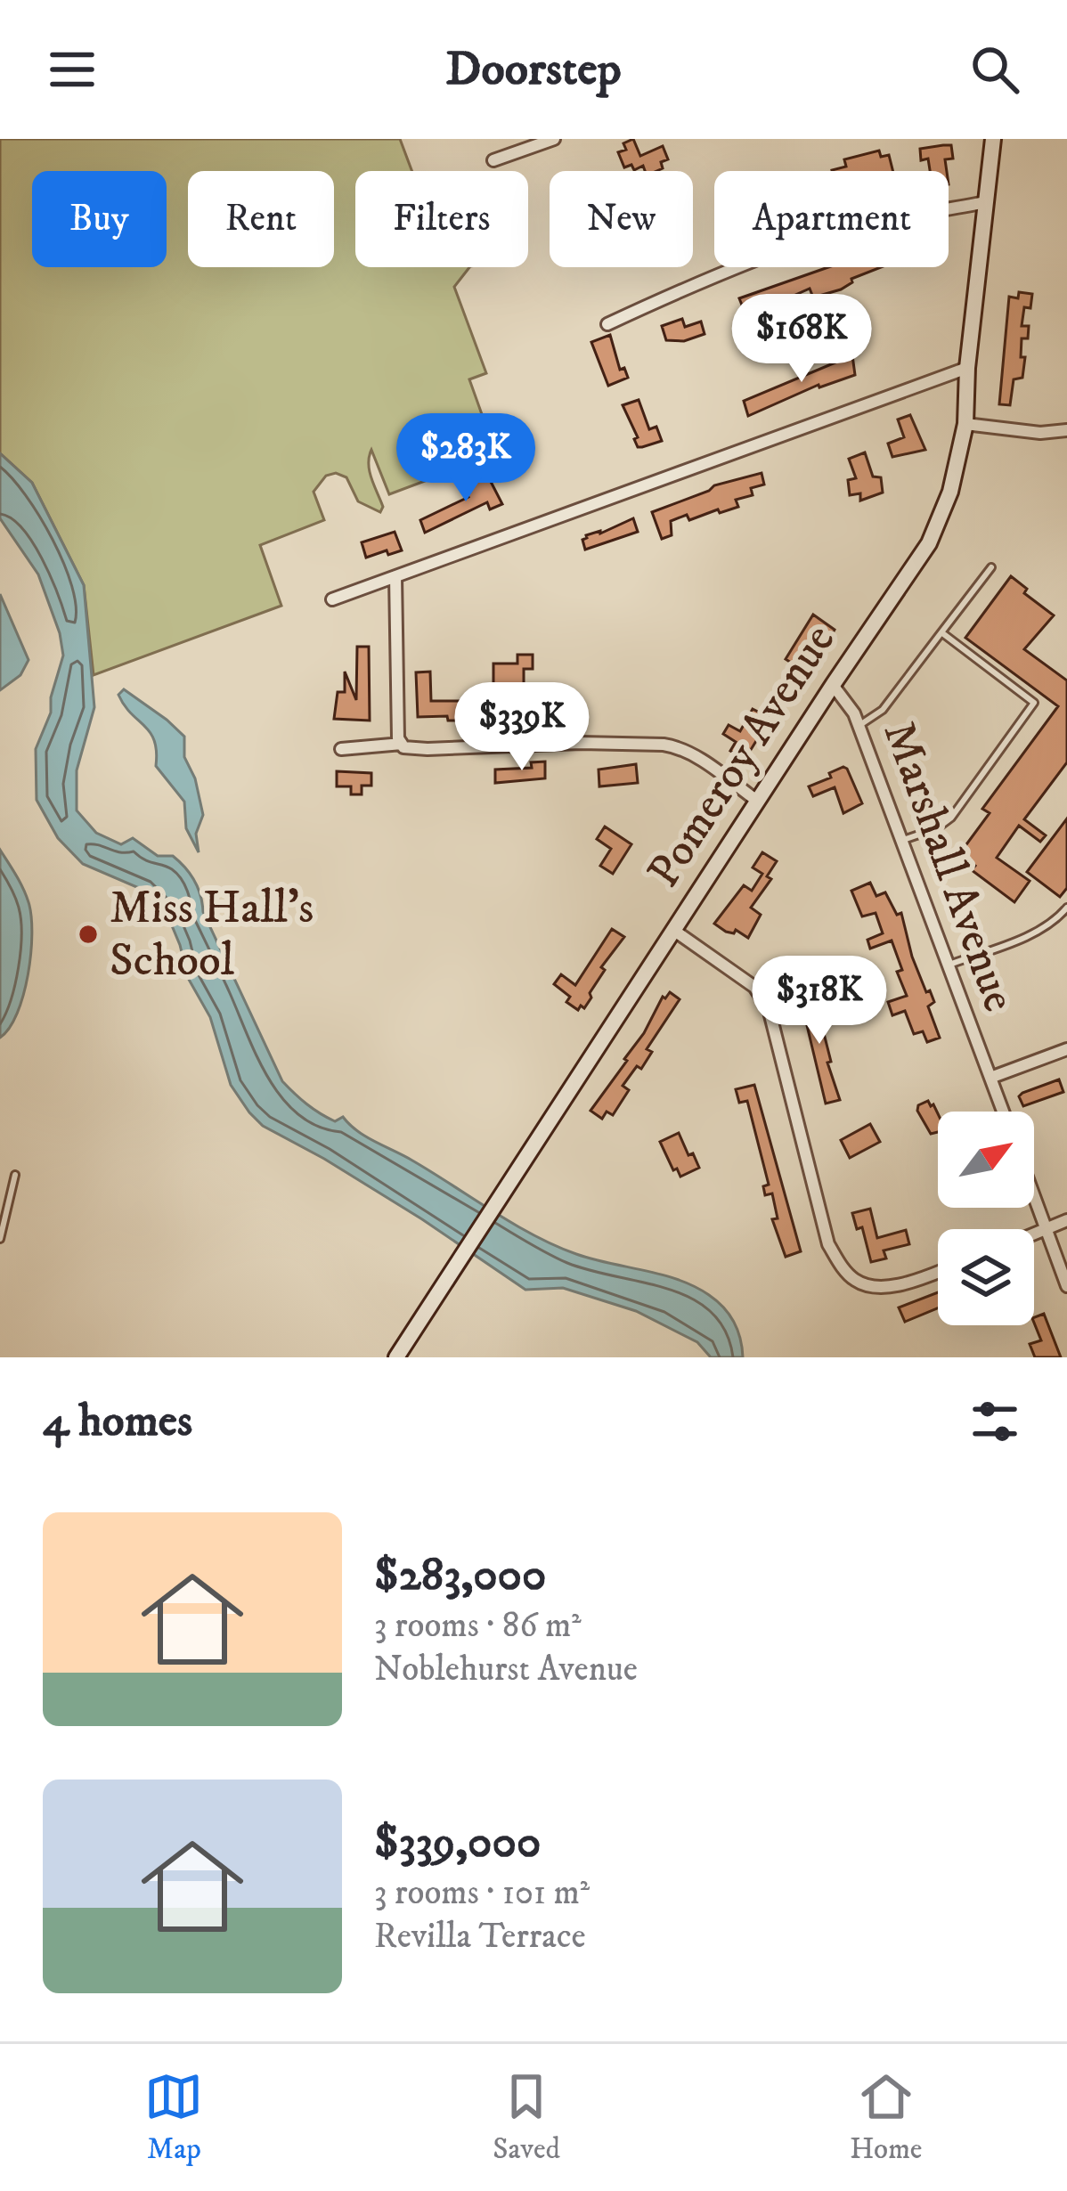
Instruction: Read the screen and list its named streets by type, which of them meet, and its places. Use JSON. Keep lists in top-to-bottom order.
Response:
{
  "streets": {
    "street": ["Pomeroy Avenue", "Marshall Avenue"]
  },
  "crossings": [
    ["Pomeroy Avenue", "Marshall Avenue"]
  ],
  "places": ["Miss Hall's School"],
  "north": "top right",
  "page": {
    "header": "Doorstep",
    "chip": [
      "Buy",
      "Rent",
      "Filters",
      "New",
      "Apartment"
    ],
    "price": [
      "$168K",
      "$283K",
      "$339K",
      "$318K"
    ],
    "heading": "4 homes",
    "list": [
      {
        "name": "$283,000",
        "note": "3 rooms · 86 m² · Noblehurst Avenue"
      },
      {
        "name": "$339,000",
        "note": "3 rooms · 101 m² · Revilla Terrace"
      }
    ],
    "tabs": ["Map", "Saved", "Home"]
  }
}
